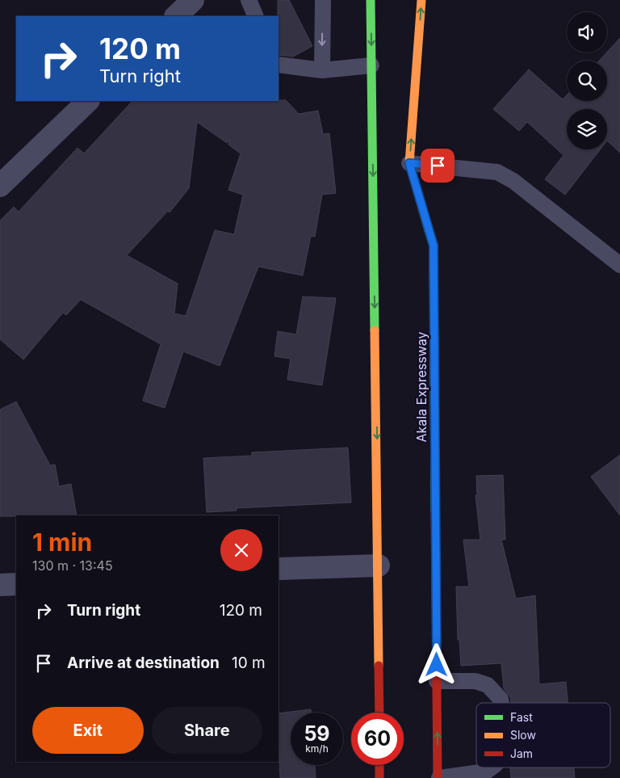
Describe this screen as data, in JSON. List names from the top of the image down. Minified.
{"streets":{"main road":["Akala Expressway"]},"legend":["Fast","Slow","Jam"],"page":{"turn":["120 m","Turn right"],"heading":["1 min","130 m · 13:45"],"list":[{"name":"Turn right","value":"120 m"},{"name":"Arrive at destination","value":"10 m"}],"buttons":["Exit","Share"],"speed":"59 km/h","limit":"60"}}
